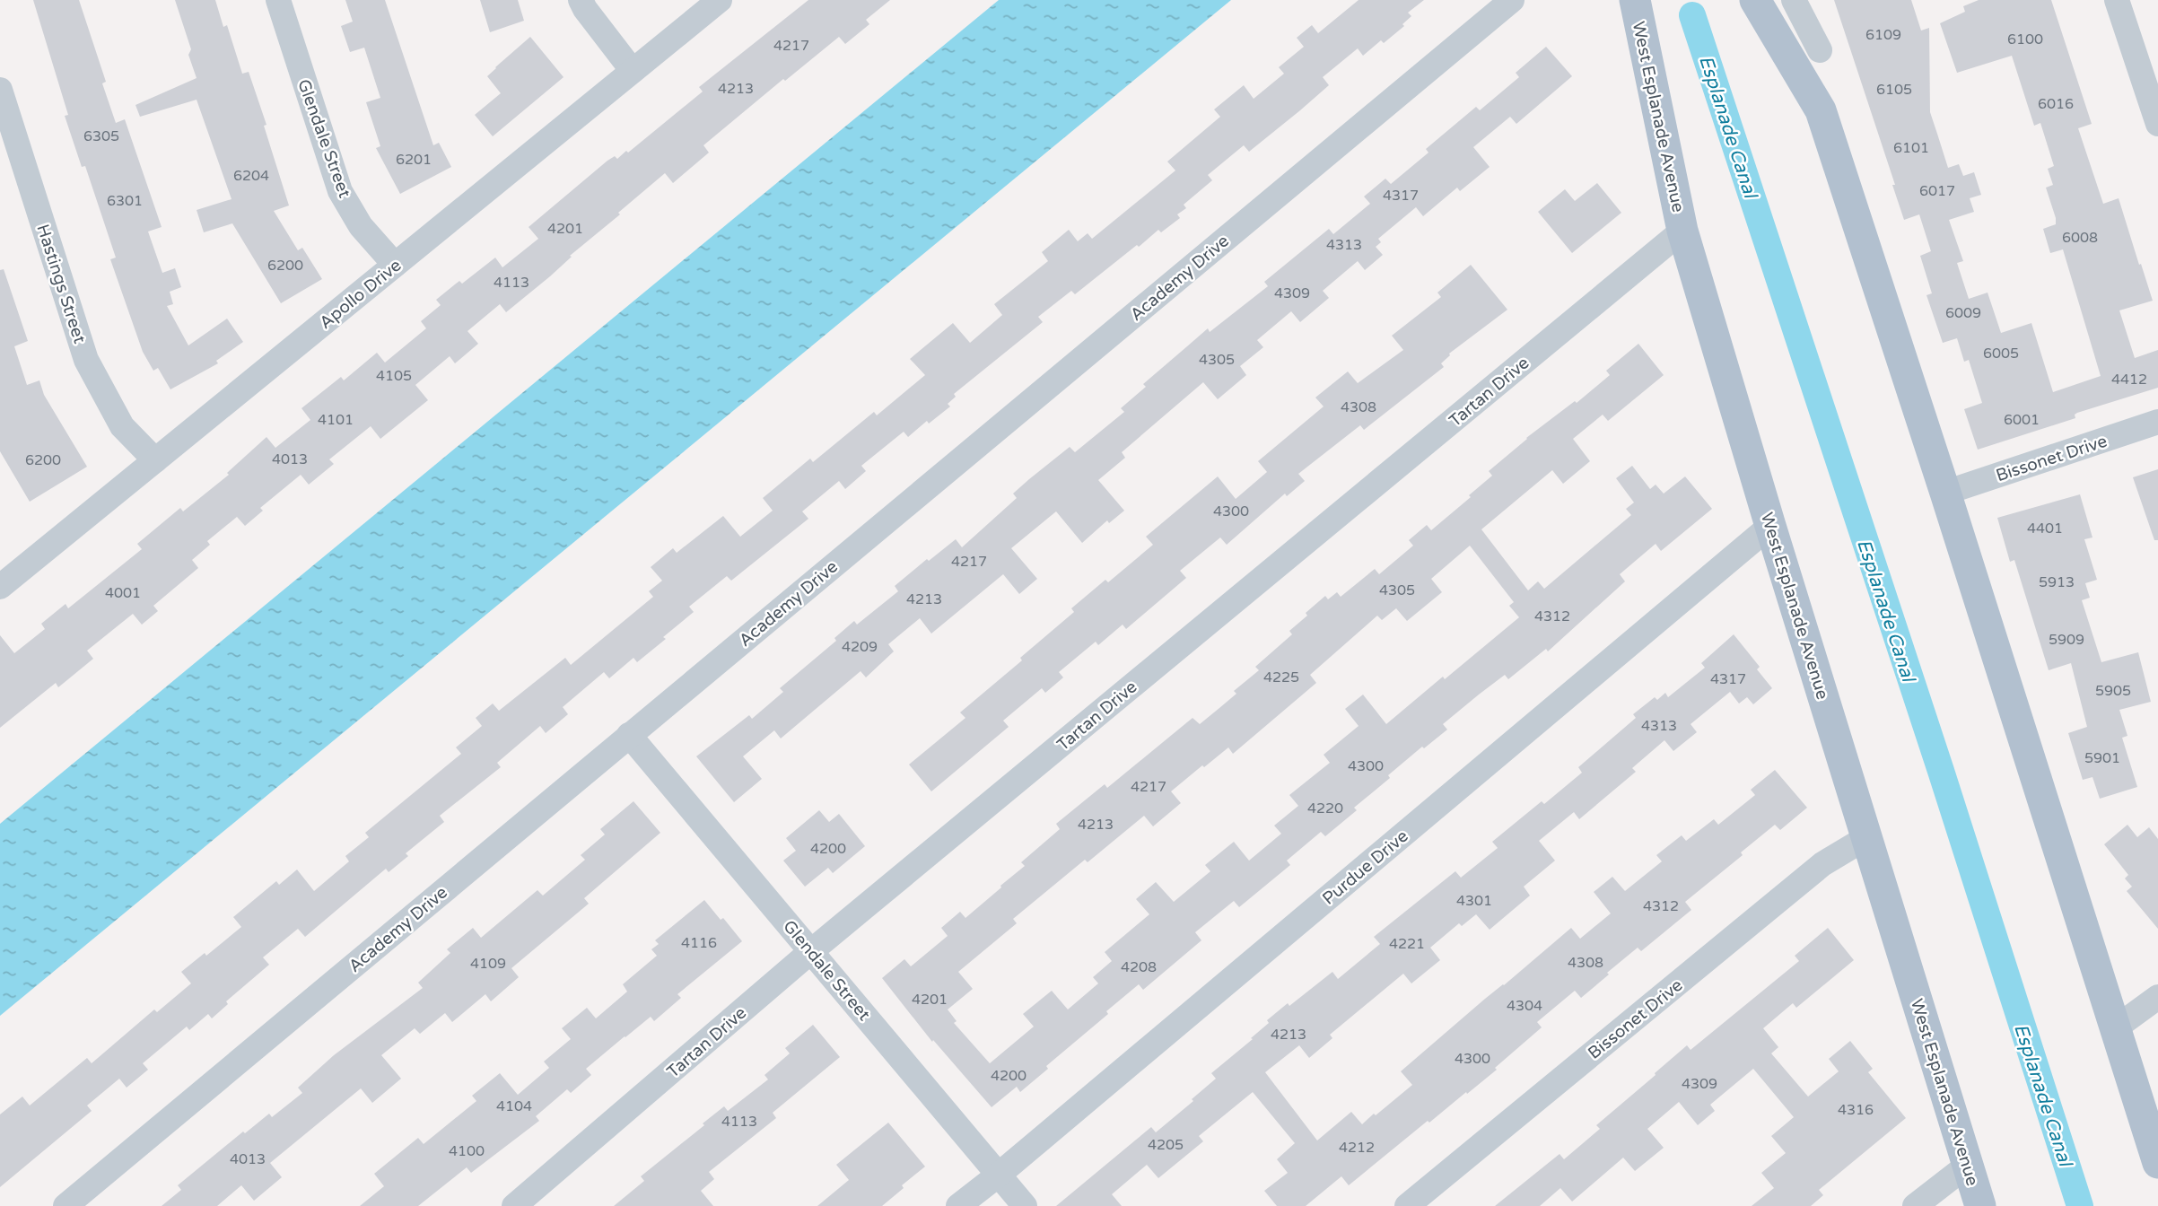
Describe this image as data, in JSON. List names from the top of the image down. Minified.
{"streets":{"main road":["West Esplanade Avenue"],"street":["Glendale Street","Academy Drive","Hastings Street","Apollo Drive","Tartan Drive","Bissonet Drive","Purdue Drive"]},"crossings":[["West Esplanade Avenue","Tartan Drive"],["West Esplanade Avenue","Bissonet Drive"],["West Esplanade Avenue","Purdue Drive"],["Glendale Street","Academy Drive"],["Glendale Street","Apollo Drive"],["Glendale Street","Tartan Drive"],["Glendale Street","Purdue Drive"],["Hastings Street","Apollo Drive"]],"water":["Esplanade Canal"],"house_numbers":["6109","6100","4217","4213","6105","6016","6305","6101","6201","6204","6017","4317","6301","4201","6008","4313","6200","4113","4309","6009","6005","4305","4105","4412","4308","4101","6001","4013","6200","4300","4401","4217","5913","4305","4001","4213","4312","5909","4209","4225","4317","5905","4313","5901","4300","4217","4220","4213","4200","4301","4312","4116","4221","4308","4109","4208","4201","4304","4213","4300","4200","4309","4104","4316","4113","4205","4212","4100","4013"]}
